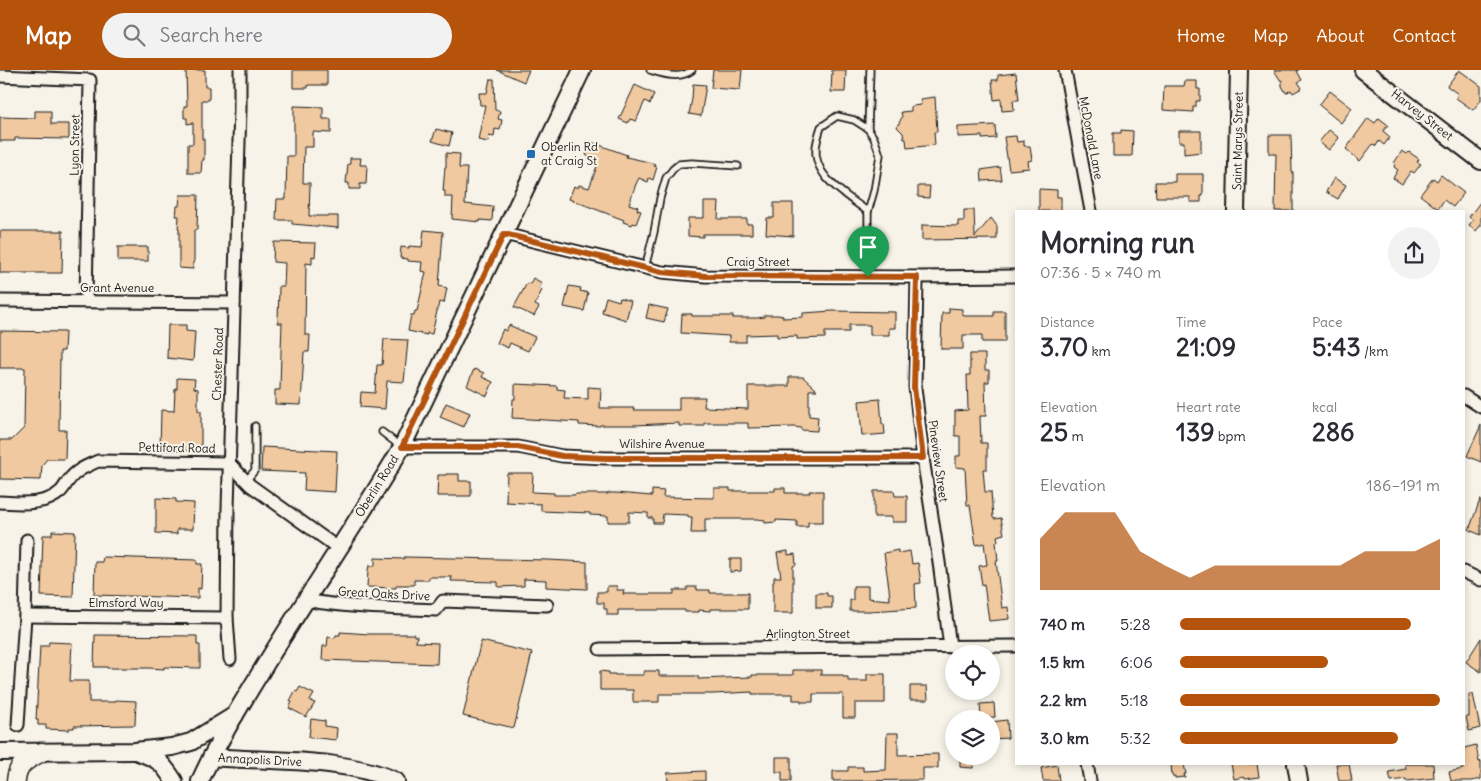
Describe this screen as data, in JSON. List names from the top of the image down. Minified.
{"streets":{"main road":["Harvey Street","Saint Marys Street","Oberlin Road","Annapolis Drive"],"street":["McDonald Lane","Lyon Street","Craig Street","Grant Avenue","Chester Road","Wilshire Avenue","Pettiford Road","Pineview Street","Great Oaks Drive","Elmsford Way","Arlington Street"]},"crossings":[["Lyon Street","Grant Avenue"],["Craig Street","Pineview Street"],["Craig Street","Oberlin Road"],["Grant Avenue","Chester Road"],["Chester Road","Pettiford Road"],["Chester Road","Elmsford Way"],["Wilshire Avenue","Pineview Street"],["Wilshire Avenue","Oberlin Road"],["Pettiford Road","Oberlin Road"],["Oberlin Road","Great Oaks Drive"],["Oberlin Road","Annapolis Drive"]],"places":{"transit":["Oberlin Rd at Craig St"]},"page":{"header":"Map","search":"Search here","nav":["Home","Map","About","Contact"],"heading":["Morning run","07:36 · 5 × 740 m"],"stats":[["Distance","3.70 km"],["Time","21:09"],["Pace","5:43 /km"],["Elevation","25 m"],["Heart rate","139 bpm"],["kcal","286"]],"chart":["Elevation","186–191 m"],"list":[{"name":"740 m","note":"5:28"},{"name":"1.5 km","note":"6:06"},{"name":"2.2 km","note":"5:18"},{"name":"3.0 km","note":"5:32"}]}}
